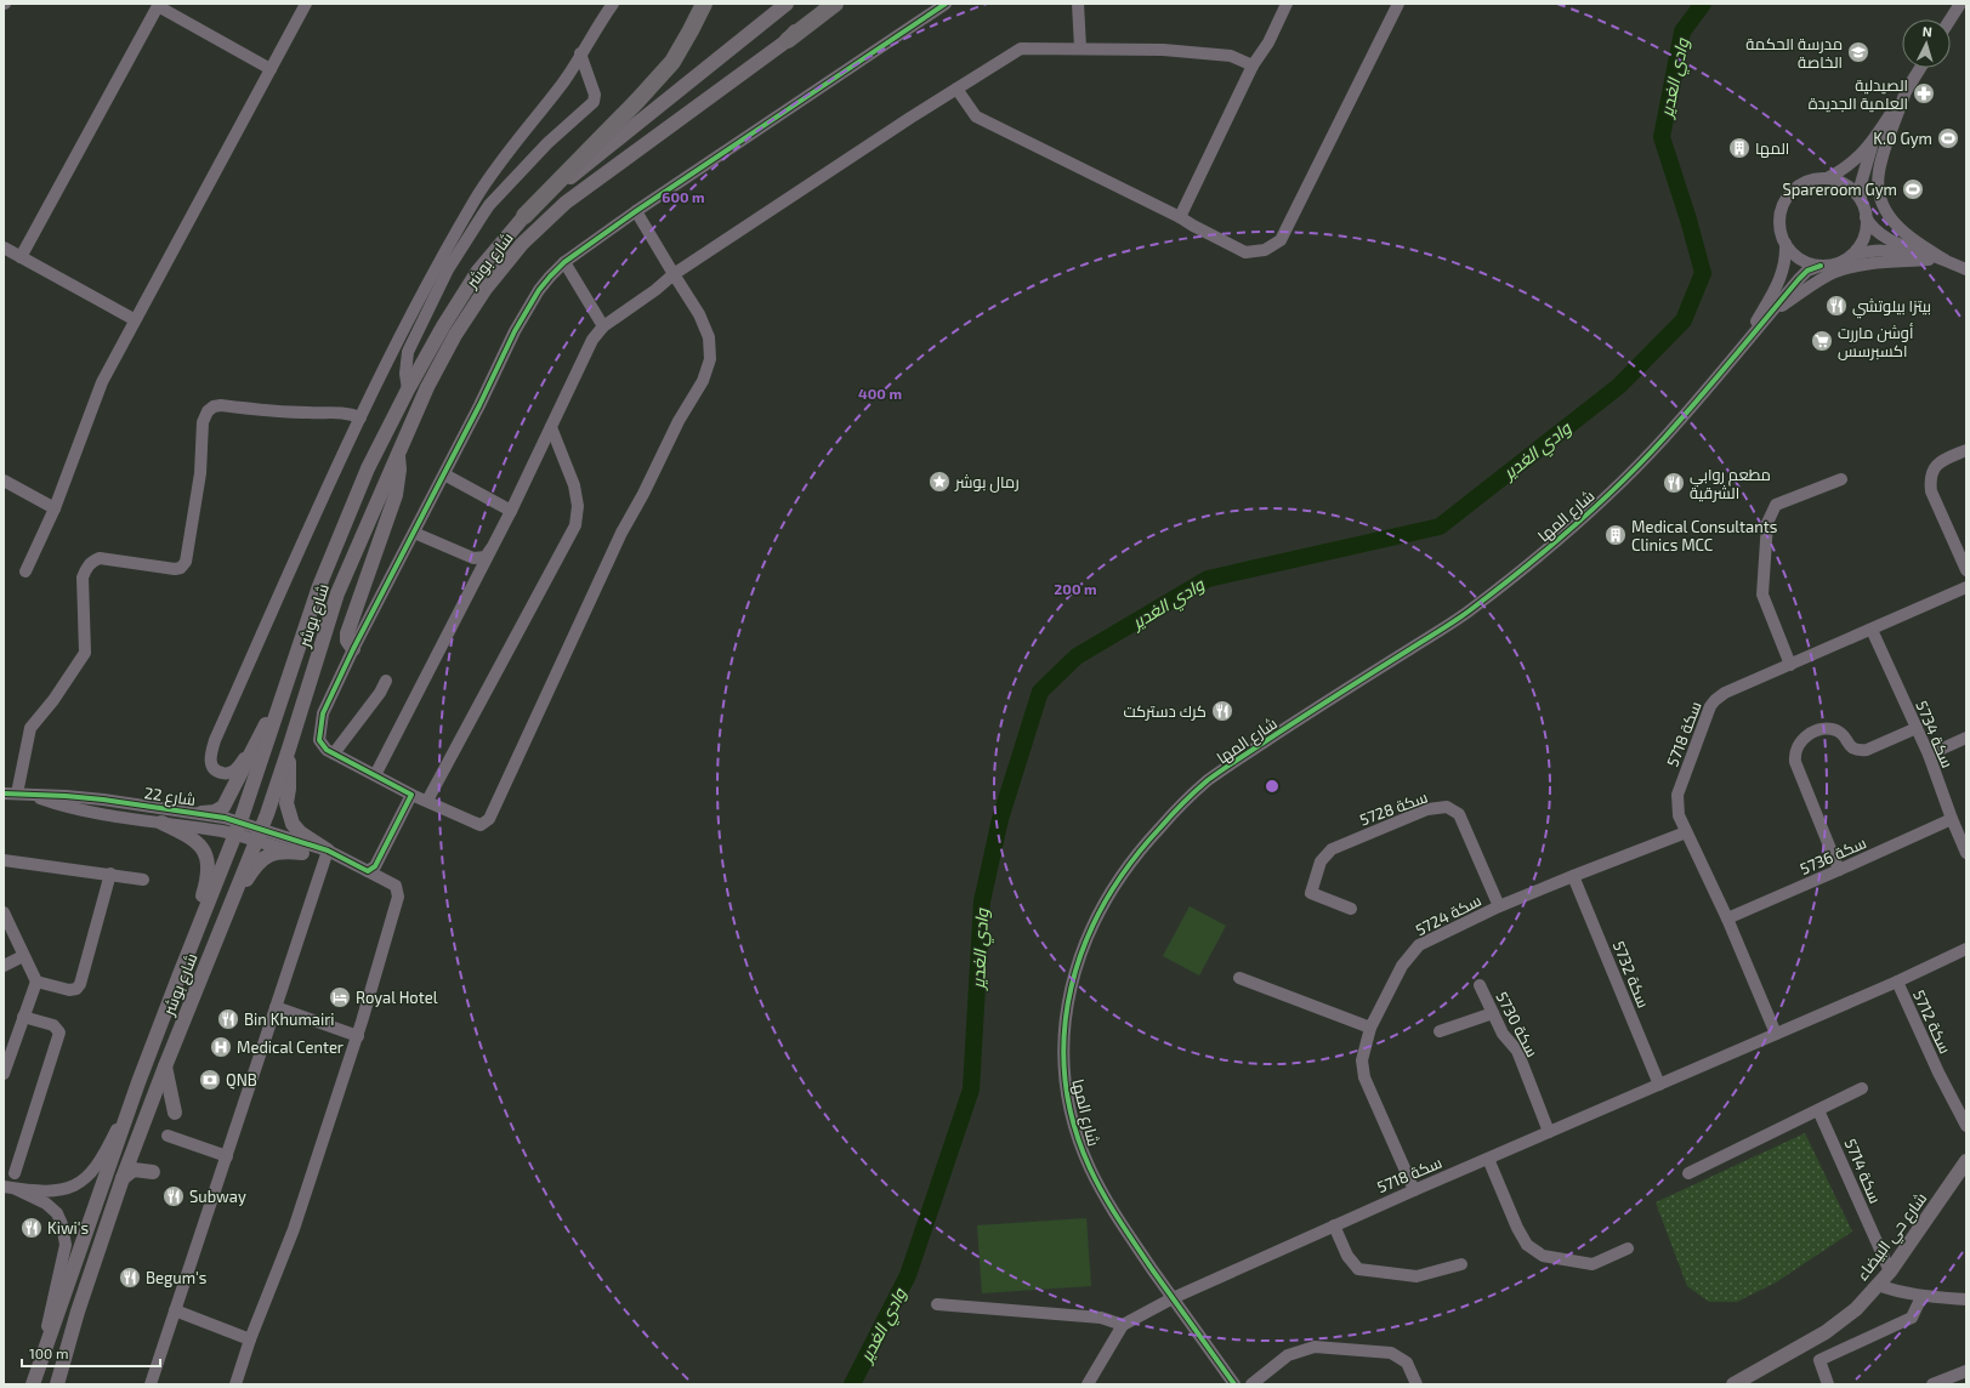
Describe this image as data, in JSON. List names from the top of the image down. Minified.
{"streets":{"main road":["شارع بوشر","شارع حي البيضاء"],"street":["شارع المها","سكة 5718","سكة 5734","شارع 22","سكة 5728","سكة 5736","سكة 5724","سكة 5732","سكة 5712","سكة 5730","سكة 5714"]},"crossings":[["شارع بوشر","شارع 22"],["شارع المها","سكة 5718"],["سكة 5718","سكة 5734"],["سكة 5718","سكة 5736"],["سكة 5718","سكة 5724"],["سكة 5718","سكة 5732"],["سكة 5718","سكة 5712"],["سكة 5718","سكة 5730"],["سكة 5734","سكة 5736"],["سكة 5728","سكة 5724"],["سكة 5724","سكة 5732"],["سكة 5714","شارع حي البيضاء"]],"water":["وادي الغدير"],"places":{"school or university":["مدرسة الحكمة الخاصة"],"pharmacy":["الصيدلية العلمية الجديدة"],"sports":["K.O Gym","Spareroom Gym"],"building":["المها","Medical Consultants Clinics MCC"],"restaurant":["بيتزا بيلوتشي","مطعم روابي الشرقية","كرك دستركت","Bin Khumairi","Subway","Kiwi's","Begum's"],"supermarket":["أوشن ماررت اكسبرسس"],"place":["رمال بوشر"],"hotel":["Royal Hotel"],"hospital":["Medical Center"],"bank":["QNB"]},"scale_bar":"100 m","north":"top","rings":["600 m","400 m","200 m"]}
